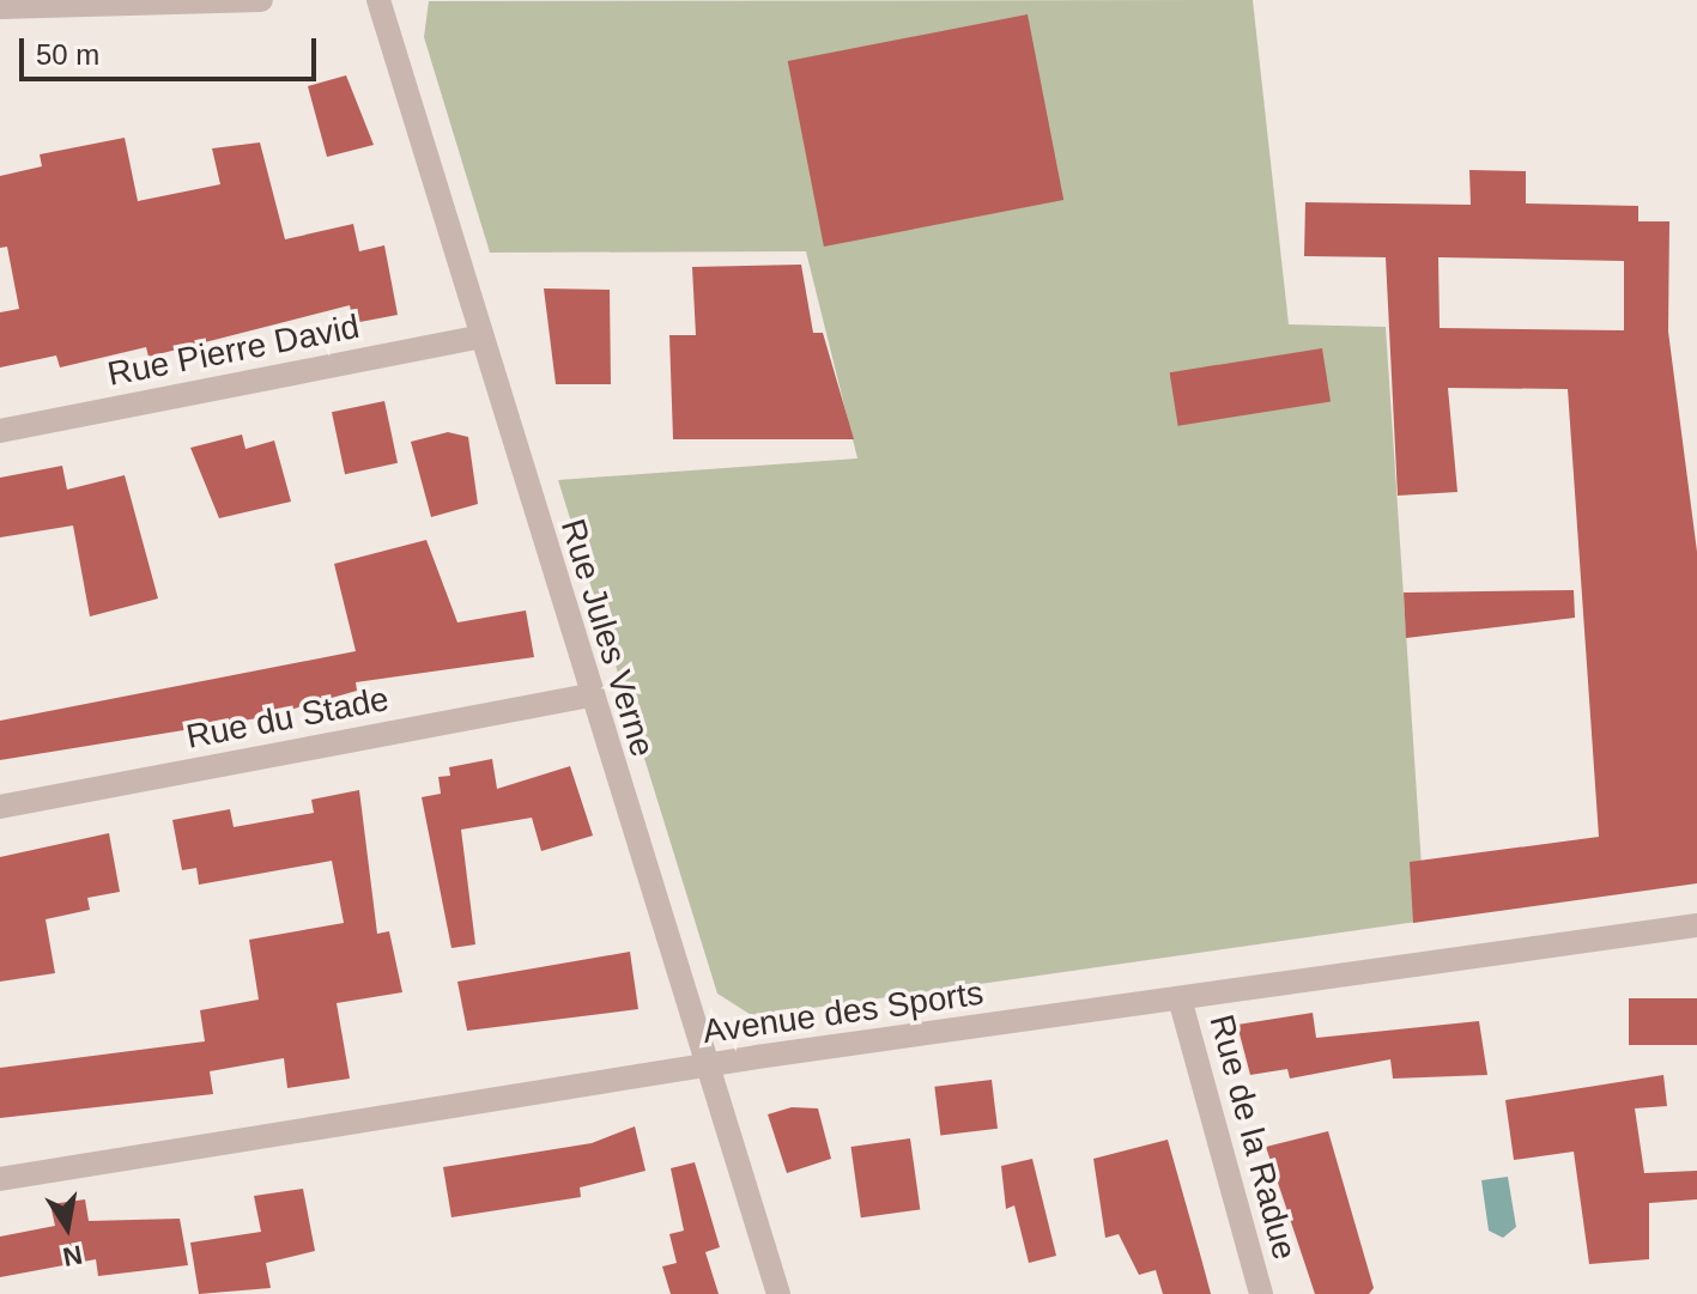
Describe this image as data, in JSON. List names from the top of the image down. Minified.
{"streets":{"street":["Rue Pierre David","Rue Jules Verne","Rue du Stade","Avenue des Sports","Rue de la Radue"]},"crossings":[["Rue Pierre David","Rue Jules Verne"],["Rue Jules Verne","Rue du Stade"],["Rue Jules Verne","Avenue des Sports"],["Avenue des Sports","Rue de la Radue"]],"scale_bar":"50 m","north":"bottom"}
